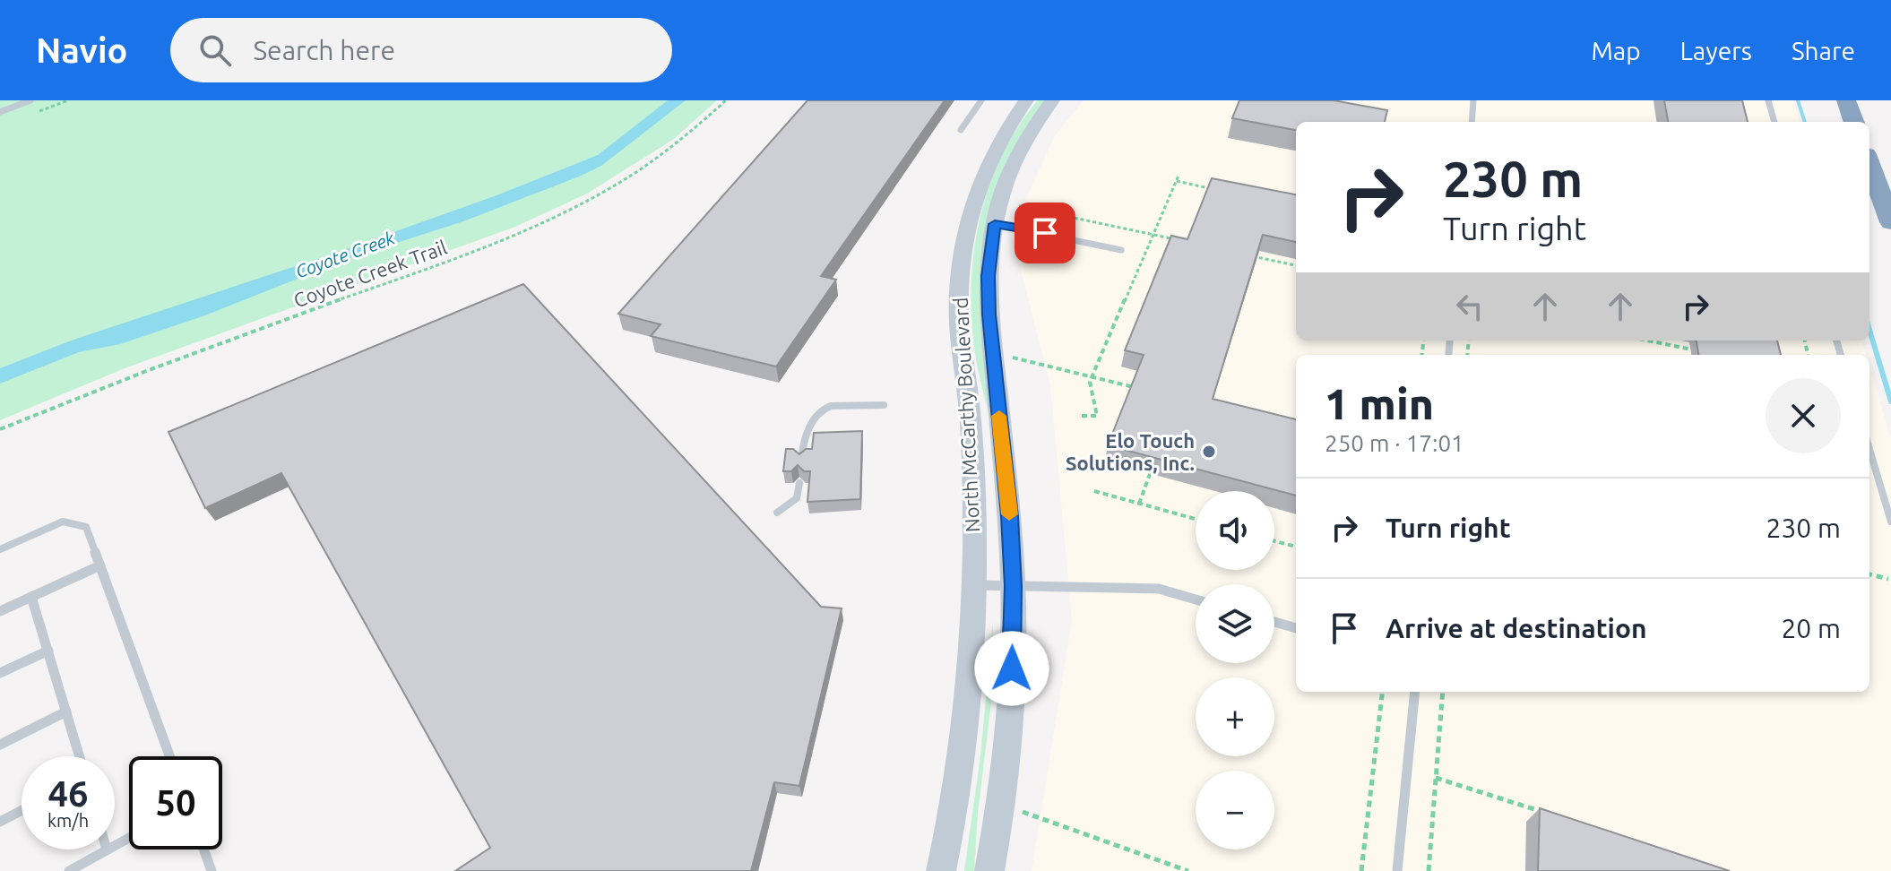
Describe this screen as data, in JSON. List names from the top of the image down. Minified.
{"streets":{"main road":["North McCarthy Boulevard"],"path":["Coyote Creek Trail"]},"water":["Coyote Creek"],"places":["Elo Touch Solutions, Inc."],"page":{"header":"Navio","search":"Search here","nav":["Map","Layers","Share"],"turn":["230 m","Turn right"],"heading":["1 min","250 m · 17:01"],"list":[{"name":"Turn right","value":"230 m"},{"name":"Arrive at destination","value":"20 m"}],"map_buttons":["+","−"],"speed":"46 km/h","limit":"50"}}
